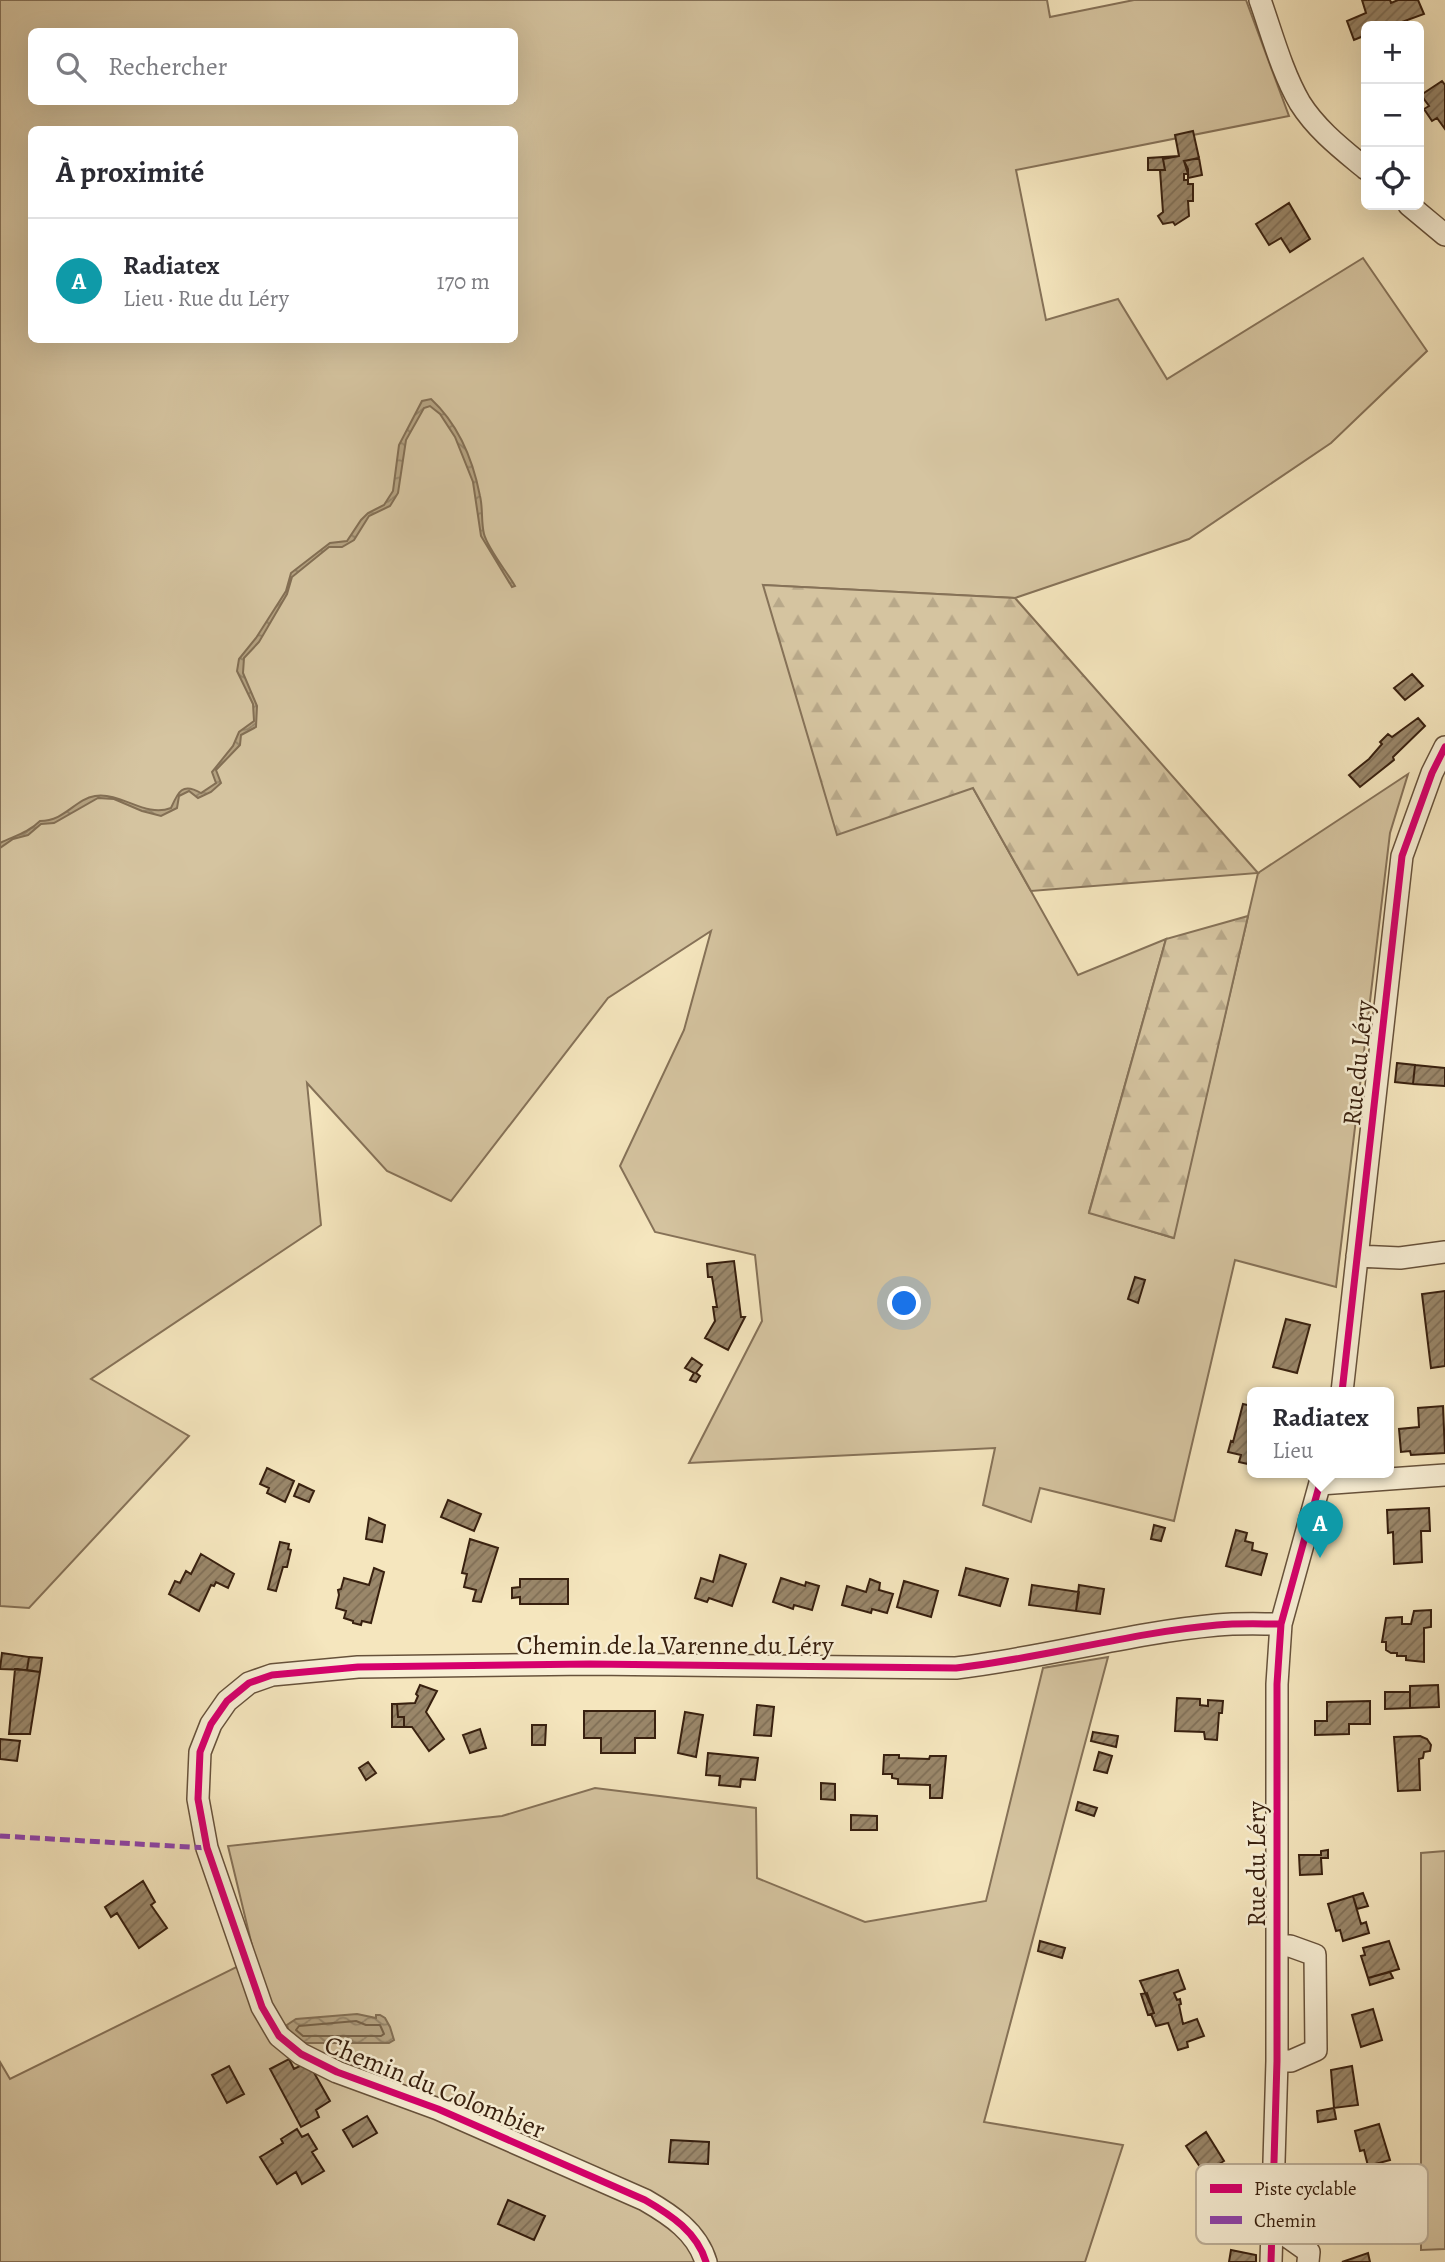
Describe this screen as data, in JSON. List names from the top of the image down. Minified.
{"streets":{"street":["Rue du Léry","Chemin de la Varenne du Léry","Chemin du Colombier"]},"crossings":[["Rue du Léry","Chemin de la Varenne du Léry"],["Chemin de la Varenne du Léry","Chemin du Colombier"]],"legend":["Piste cyclable","Chemin"],"page":{"map_buttons":["+","−"],"search":"Rechercher","heading":"À proximité","list":[{"mark":"A","name":"Radiatex","note":"Lieu · Rue du Léry","value":"170 m"}],"popup":["Radiatex","Lieu"],"pins":"A"}}
